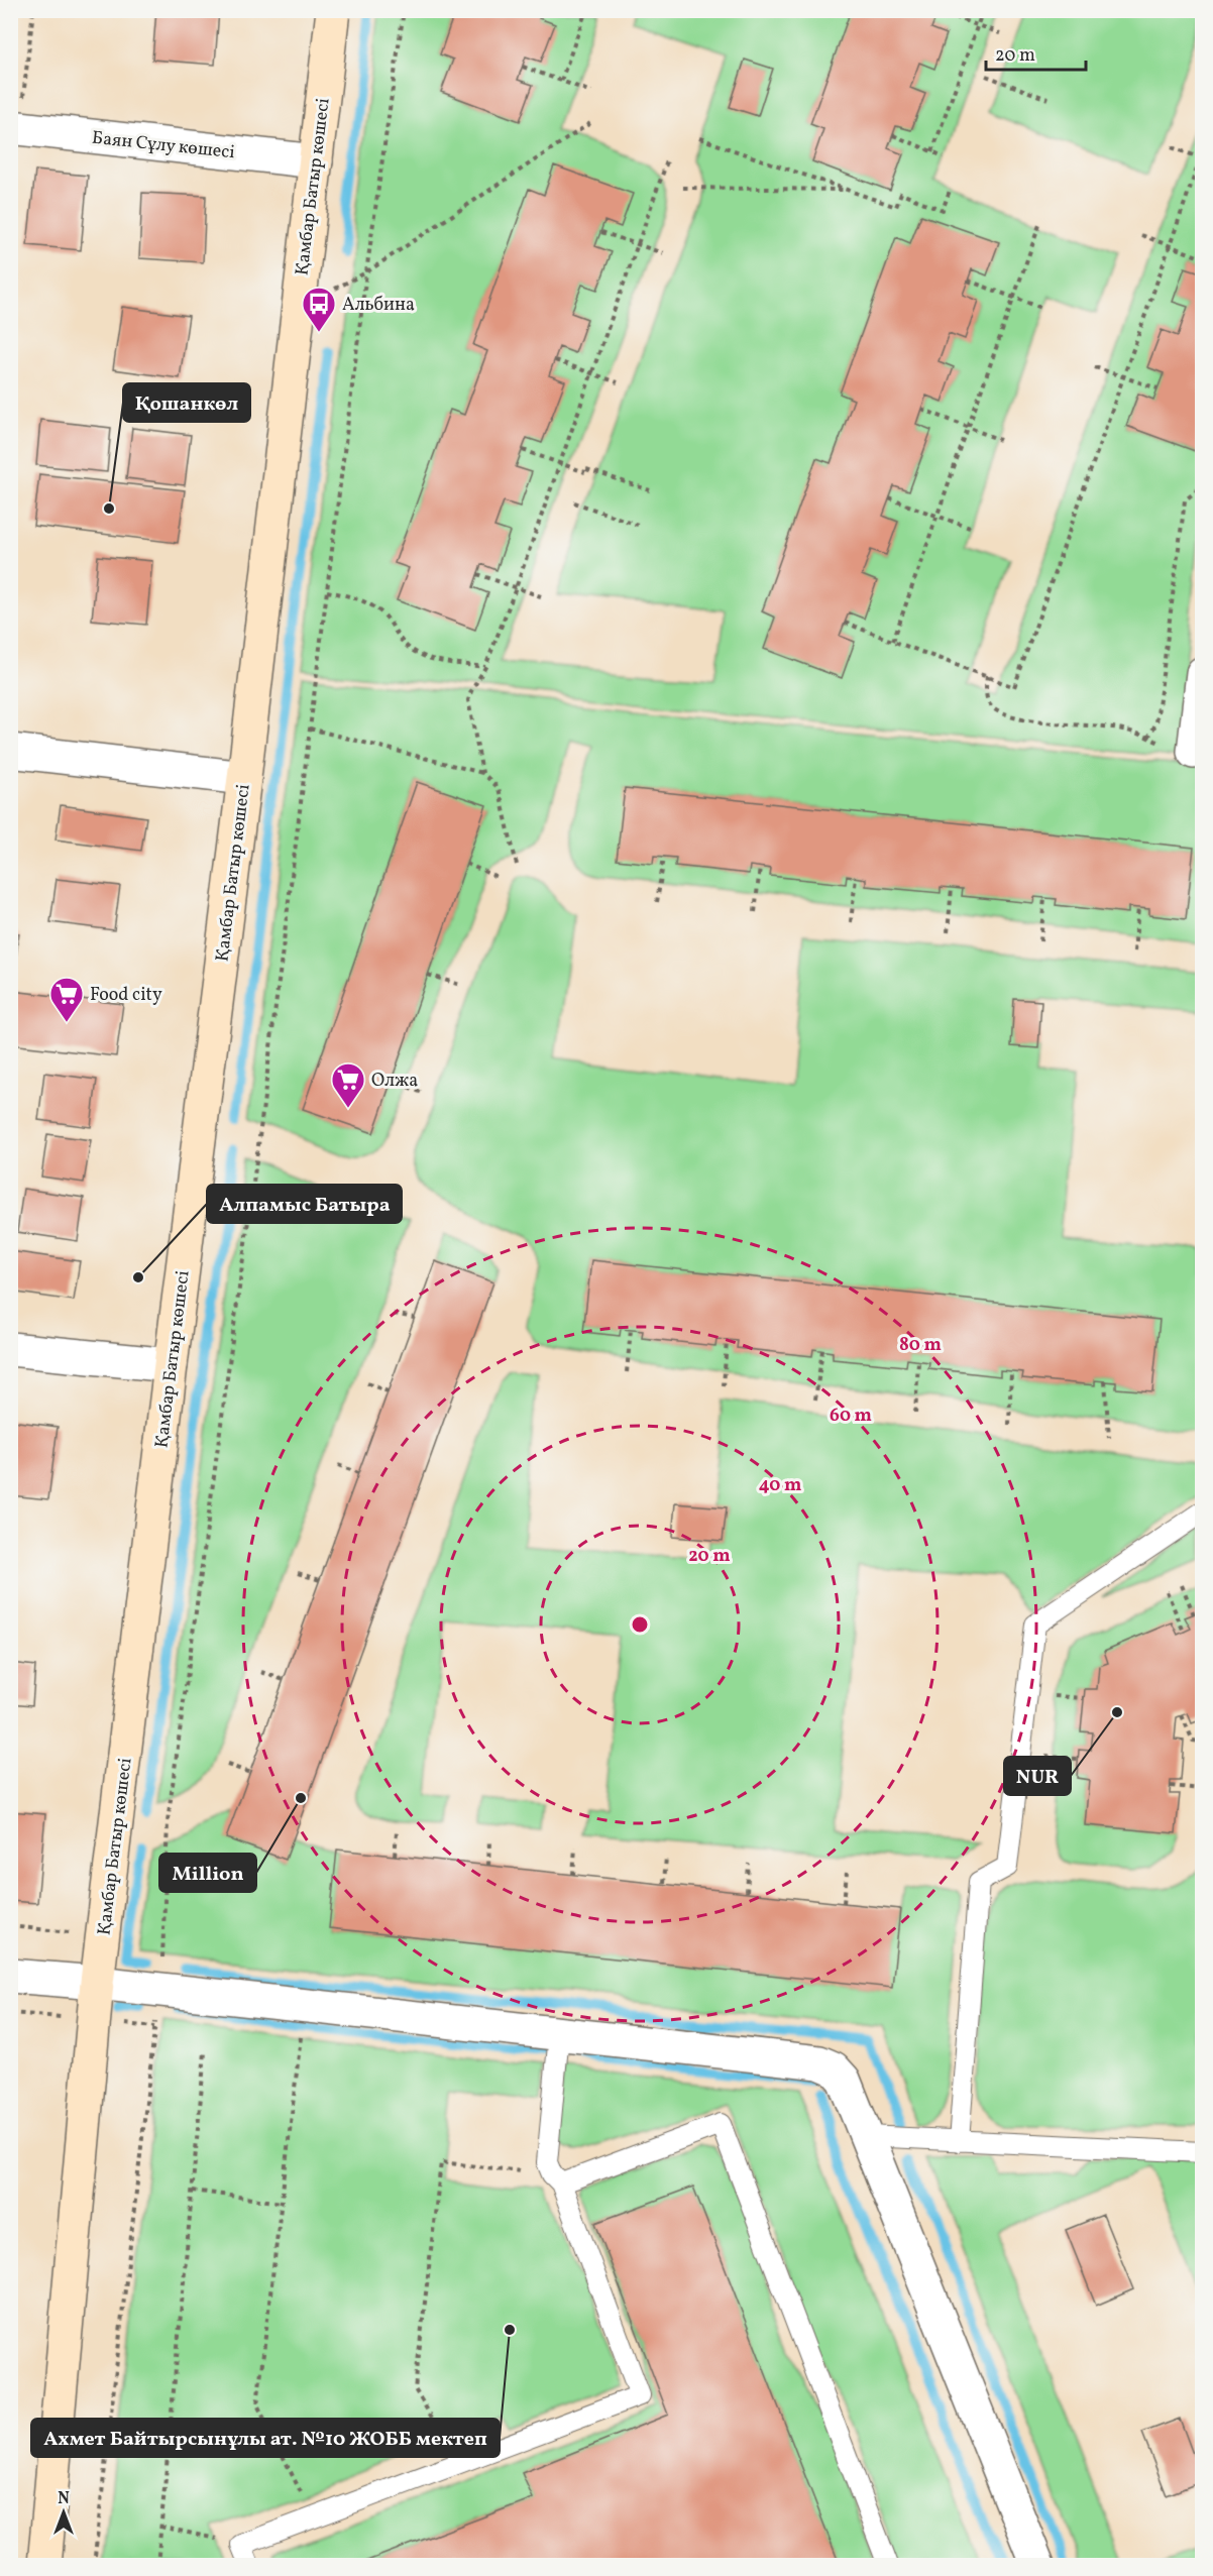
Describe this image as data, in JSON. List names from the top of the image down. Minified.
{"streets":{"main road":["Қамбар Батыр көшесі"],"street":["Баян Сұлу көшесі"]},"crossings":[["Баян Сұлу көшесі","Қамбар Батыр көшесі"]],"places":{"bus stop":["Альбина"],"other":["Қошанкөл","Алпамыс Батыра","NUR","Million","Ахмет Байтырсынұлы ат. №10 ЖОББ мектеп"],"supermarket":["Food city","Олжа"]},"scale_bar":"20 m","north":"top","rings":["80 m","60 m","40 m","20 m"]}
